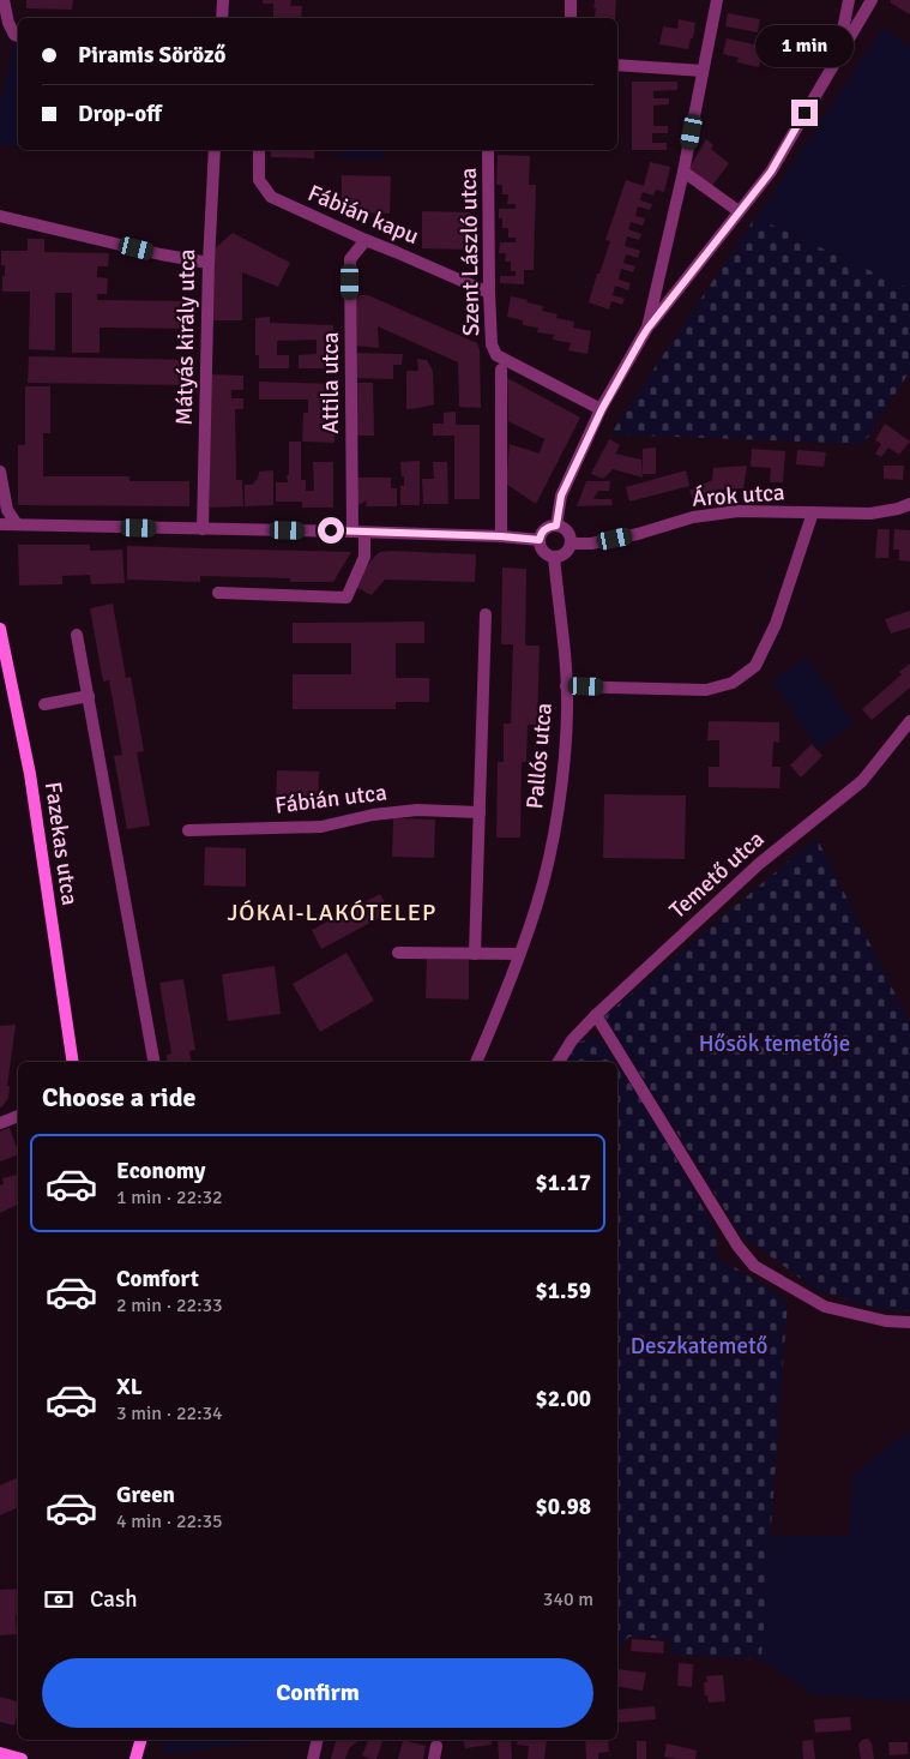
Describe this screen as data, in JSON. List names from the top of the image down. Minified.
{"streets":{"street":["Fábián kapu","Szent László utca","Mátyás király utca","Attila utca","Árok utca","Pallós utca","Fábián utca","Fazekas utca","Temető utca"]},"crossings":[["Fábián kapu","Szent László utca"],["Fábián kapu","Attila utca"],["Árok utca","Pallós utca"]],"districts":["JÓKAI-LAKÓTELEP"],"parks":["Hősök temetője","Deszkatemető"],"page":{"banner":["Piramis Söröző","Drop-off"],"bubble":"1 min","heading":"Choose a ride","list":[{"name":"Economy","note":"1 min · 22:32","value":"$1.17"},{"name":"Comfort","note":"2 min · 22:33","value":"$1.59"},{"name":"XL","note":"3 min · 22:34","value":"$2.00"},{"name":"Green","note":"4 min · 22:35","value":"$0.98"}],"pay":["Cash","340 m"],"buttons":"Confirm"}}
